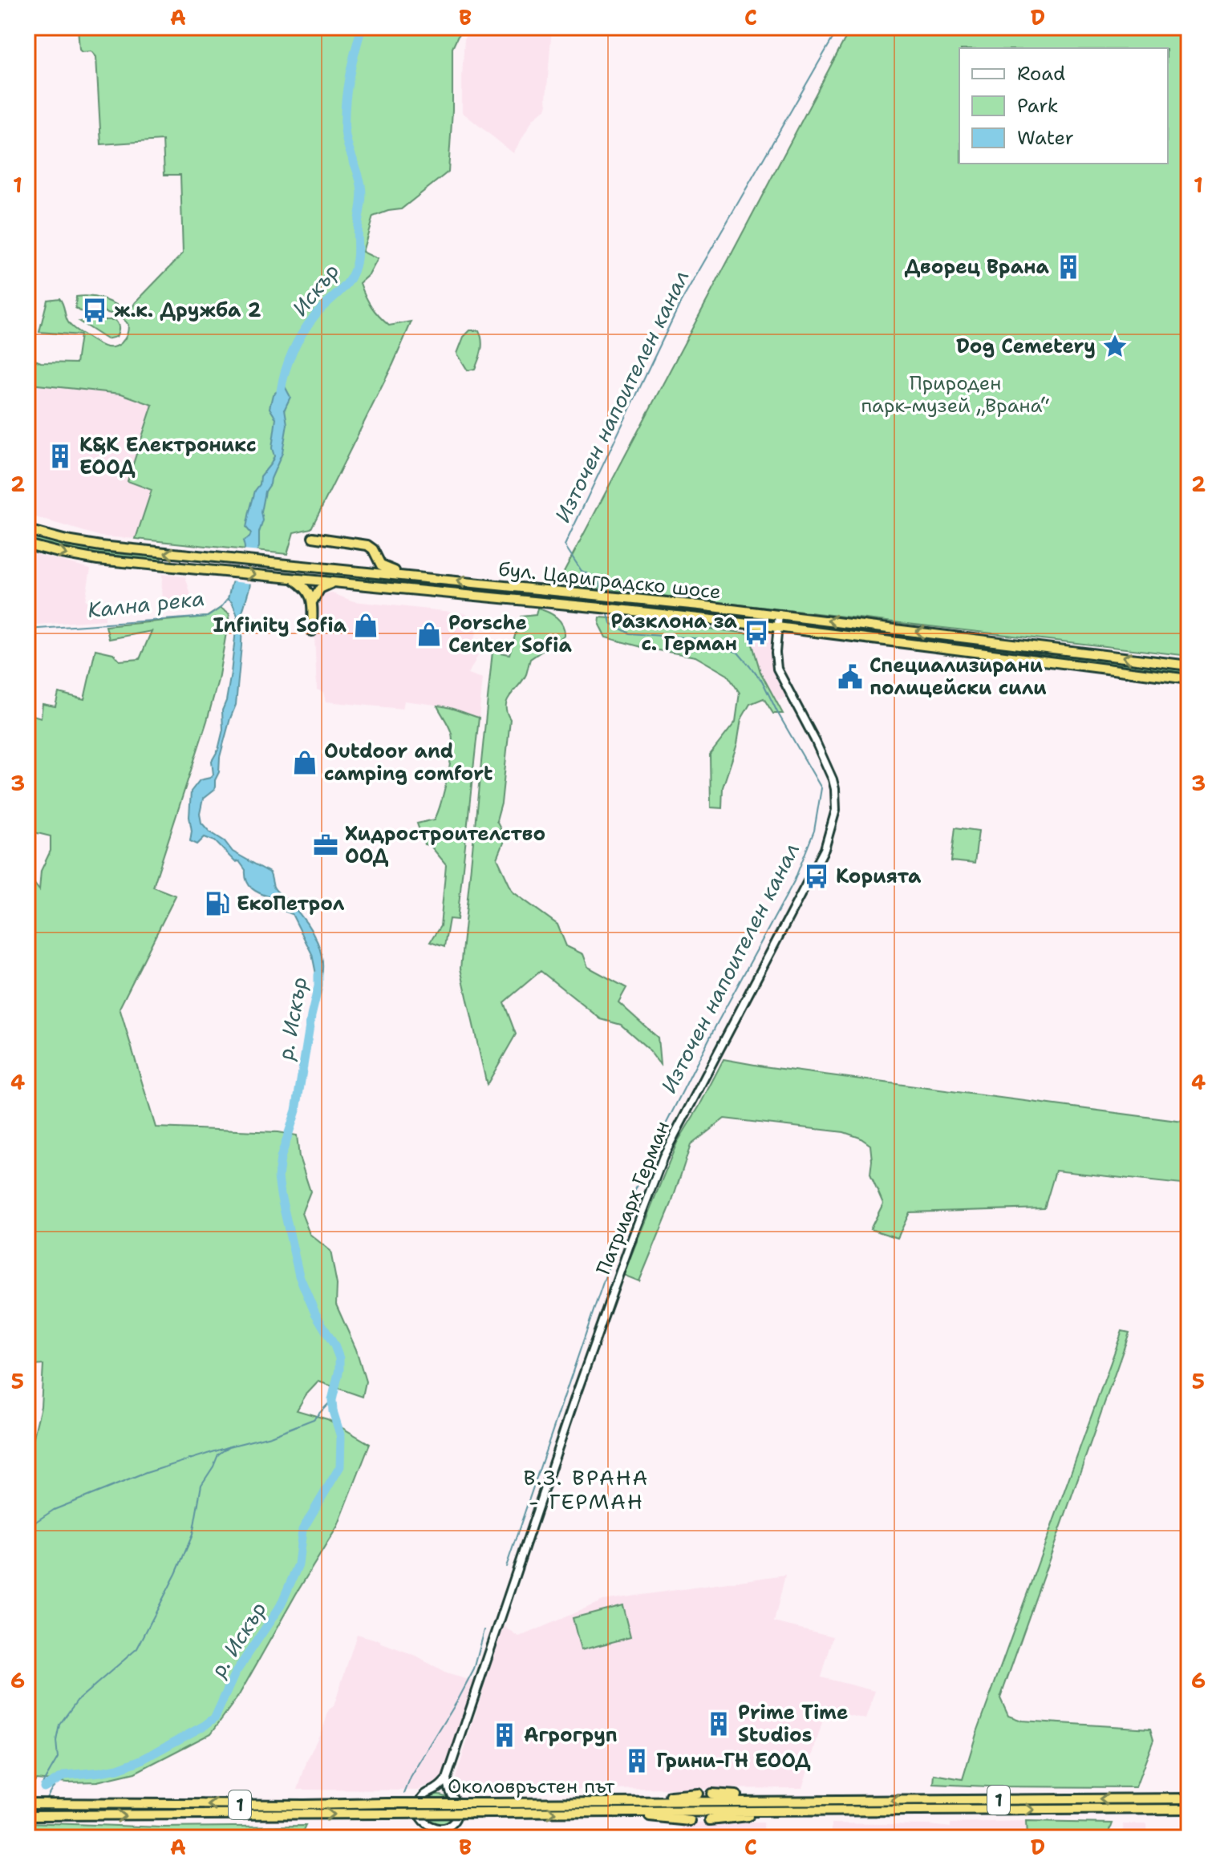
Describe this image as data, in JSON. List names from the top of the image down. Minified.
{"streets":{"highway":["бул. Цариградско шосе","Околовръстен път","1"],"street":["Патриарх Герман"]},"crossings":[["бул. Цариградско шосе","Патриарх Герман"]],"districts":["В.З. ВРАНА - ГЕРМАН"],"water":["Искър","Източен напоителен канал","Кална река","р. Искър"],"parks":["Природен парк-музей „Врана“"],"places":{"building":["Дворец Врана","K&K Електроникс ЕООД","Prime Time Studios","Агрогруп","Грини-ГН ЕООД"],"bus stop":["ж.к. Дружба 2","Разклона за с. Герман","Корията"],"place":["Dog Cemetery"],"shop":["Infinity Sofia","Porsche Center Sofia","Outdoor and camping comfort"],"public building":["Специализирани полицейски сили"],"office":["Хидростроителство ООД"],"fuel station":["ЕкоПетрол"]},"legend":["Road","Park","Water"],"grid":{"columns":["A","B","C","D"],"rows":["1","2","3","4","5","6"]}}
